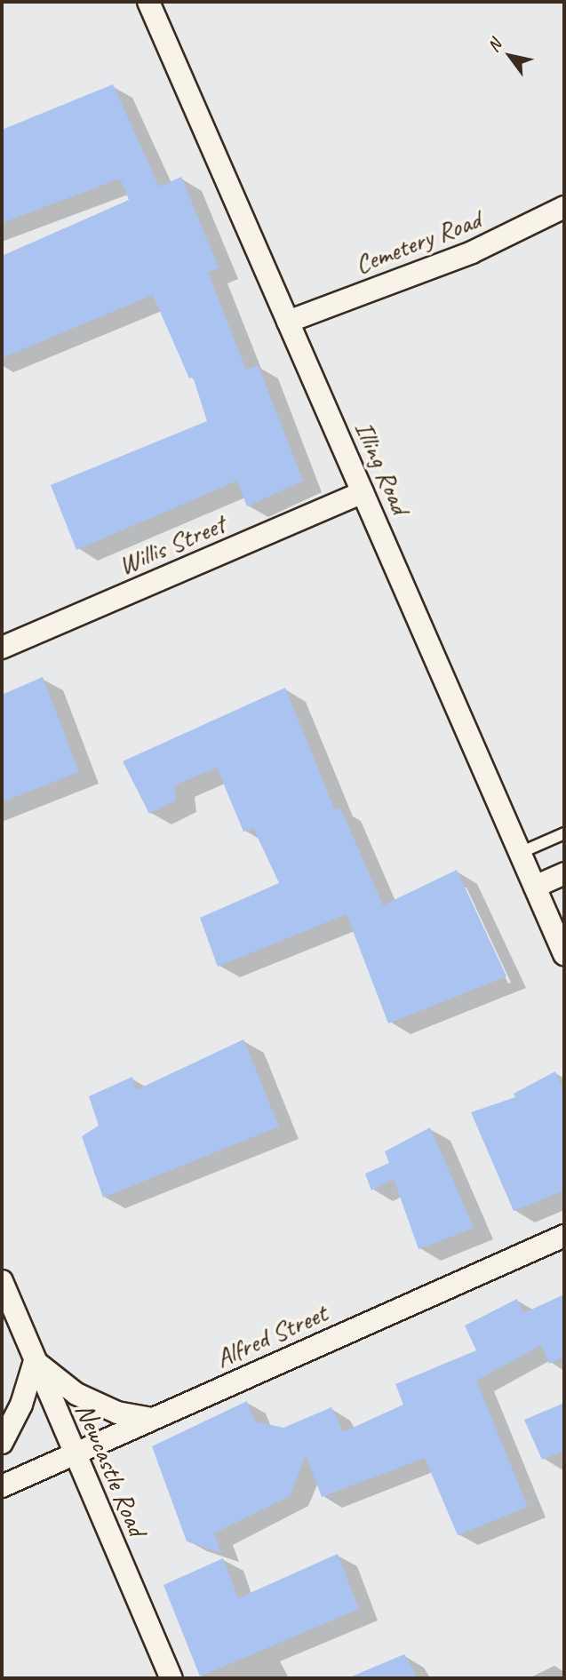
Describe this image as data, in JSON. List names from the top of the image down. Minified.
{"streets":{"street":["Cemetery Road","Illing Road","Willis Street","Alfred Street","Newcastle Road"]},"crossings":[["Cemetery Road","Illing Road"],["Illing Road","Willis Street"],["Alfred Street","Newcastle Road"]],"north":"top left"}
